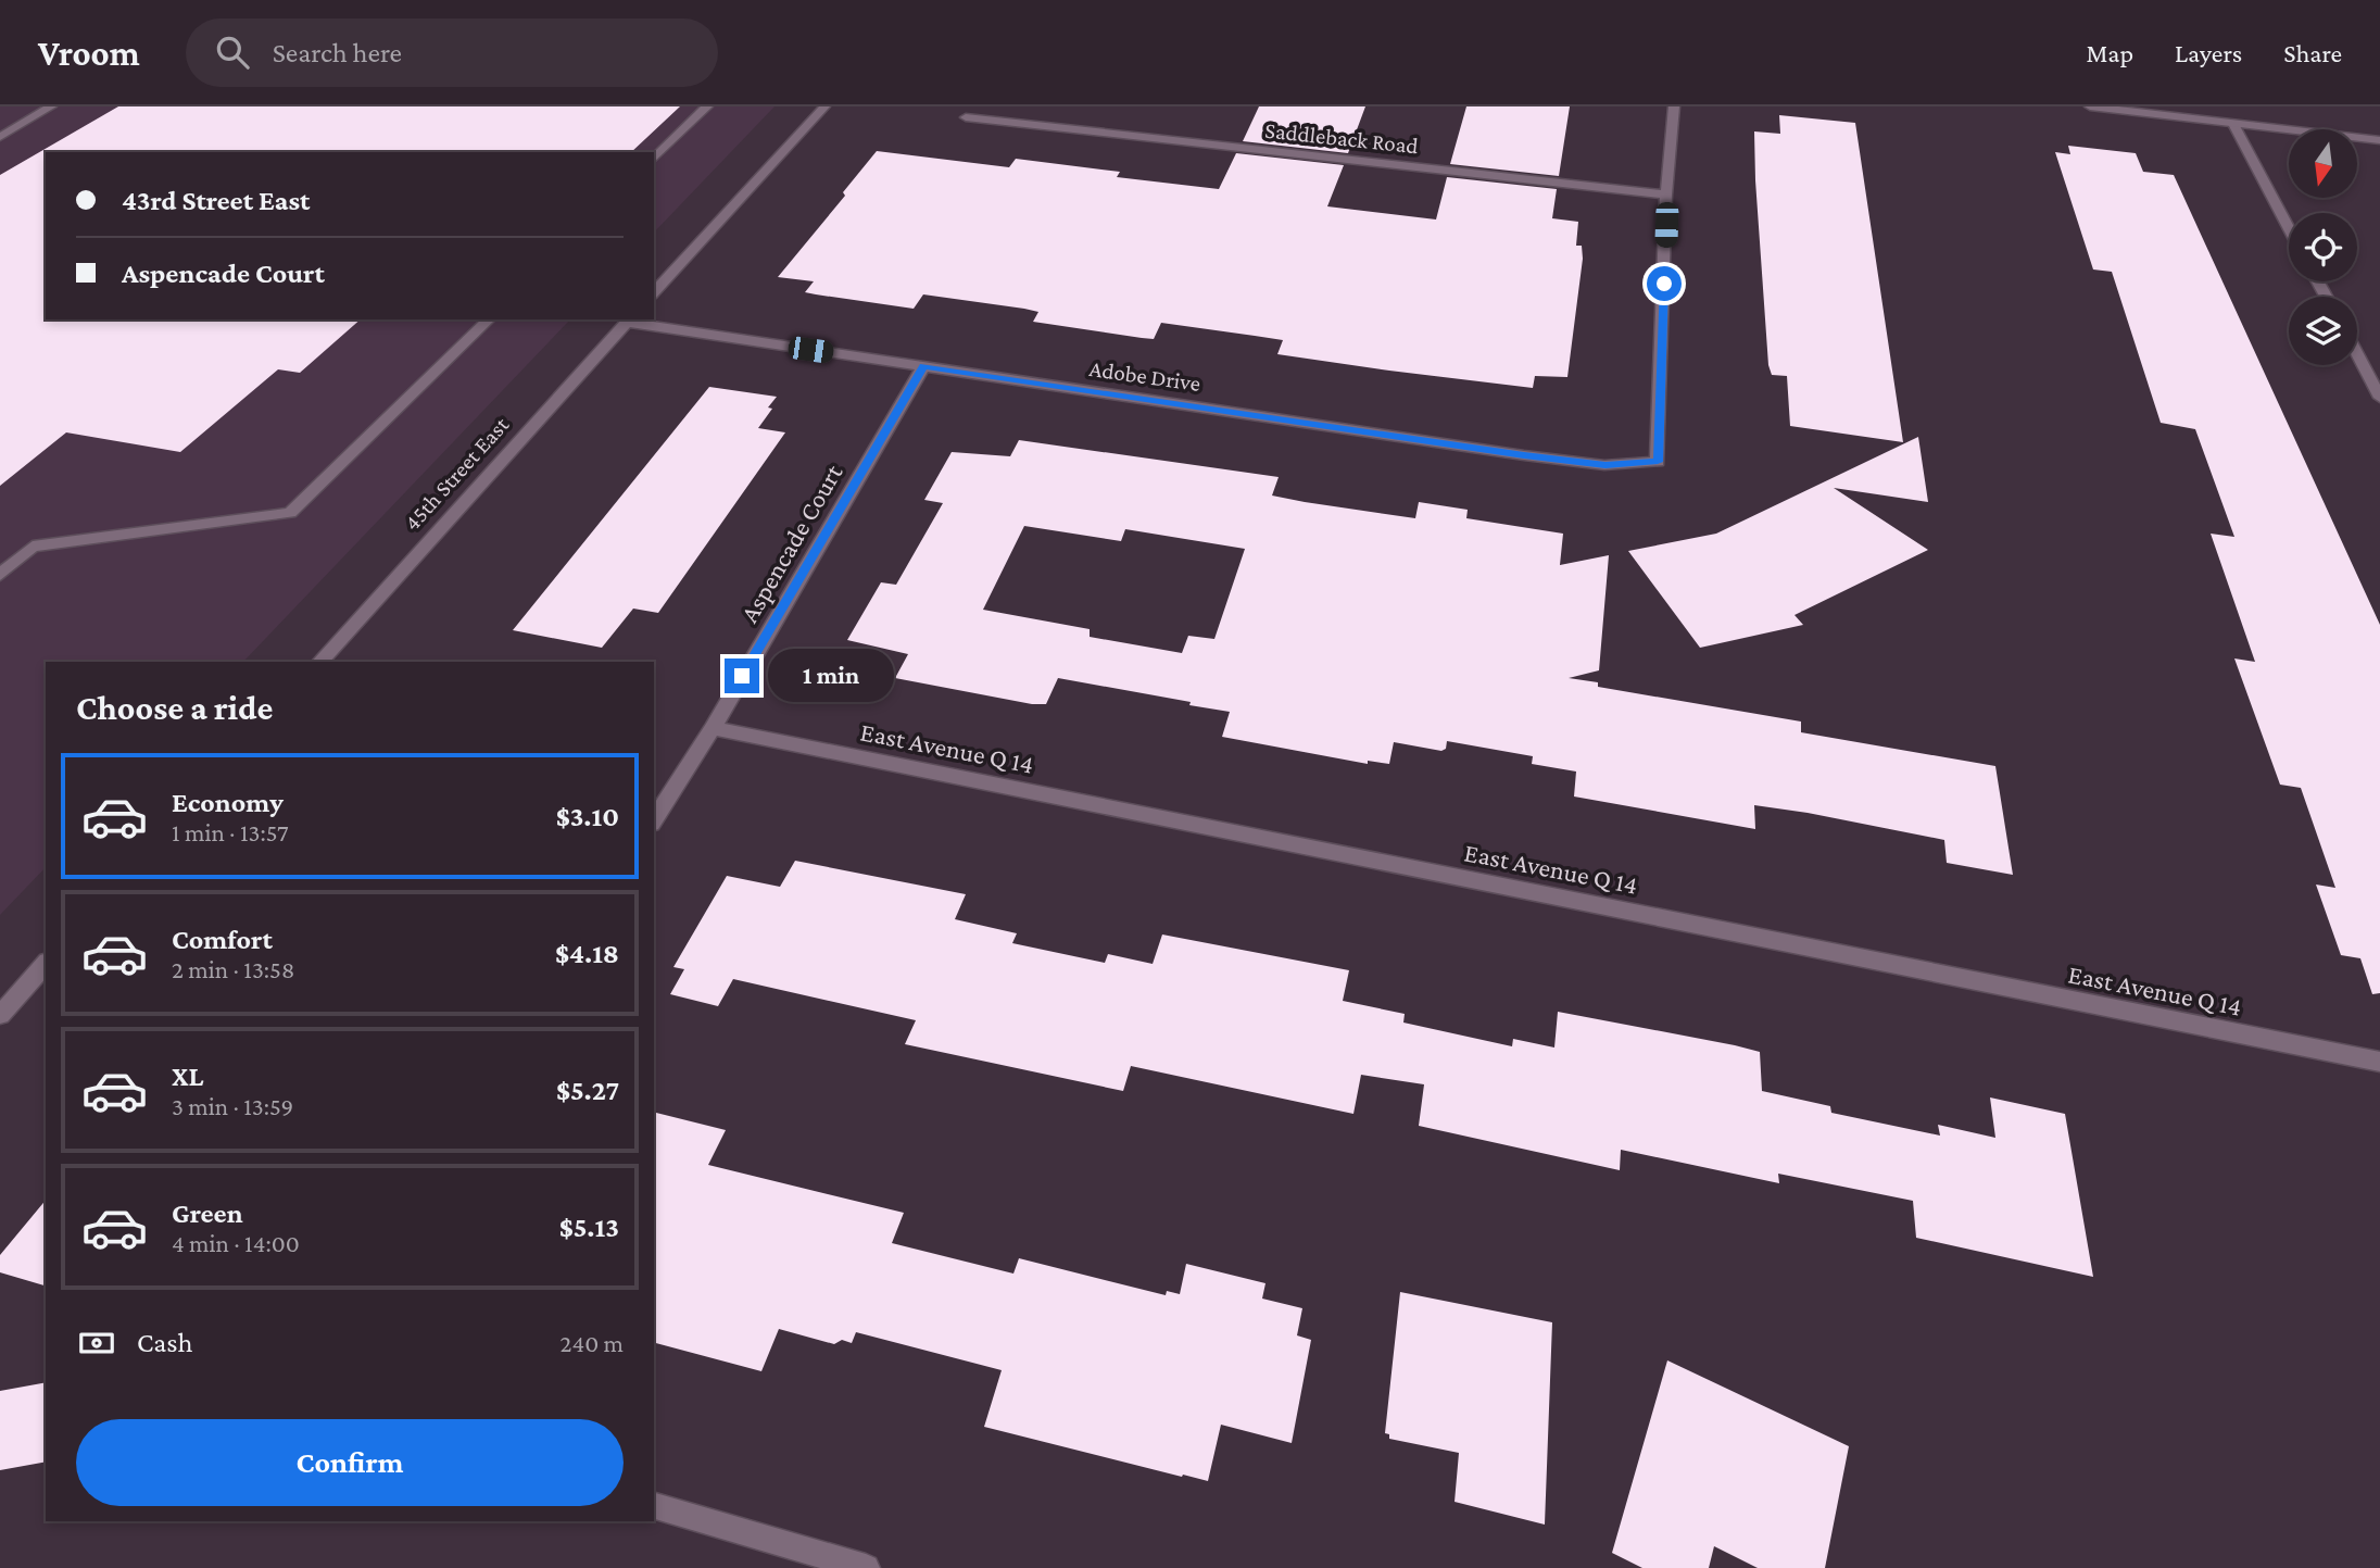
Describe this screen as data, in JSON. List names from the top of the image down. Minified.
{"streets":{"street":["Saddleback Road","Adobe Drive","45th Street East","Aspencade Court","East Avenue Q 14"]},"crossings":[["Saddleback Road","Adobe Drive"],["Adobe Drive","45th Street East"],["Adobe Drive","Aspencade Court"],["Aspencade Court","East Avenue Q 14"]],"north":"bottom","page":{"header":"Vroom","search":"Search here","nav":["Map","Layers","Share"],"banner":["43rd Street East","Aspencade Court"],"bubble":"1 min","heading":"Choose a ride","list":[{"name":"Economy","note":"1 min · 13:57","value":"$3.10"},{"name":"Comfort","note":"2 min · 13:58","value":"$4.18"},{"name":"XL","note":"3 min · 13:59","value":"$5.27"},{"name":"Green","note":"4 min · 14:00","value":"$5.13"}],"pay":["Cash","240 m"],"buttons":"Confirm"}}
